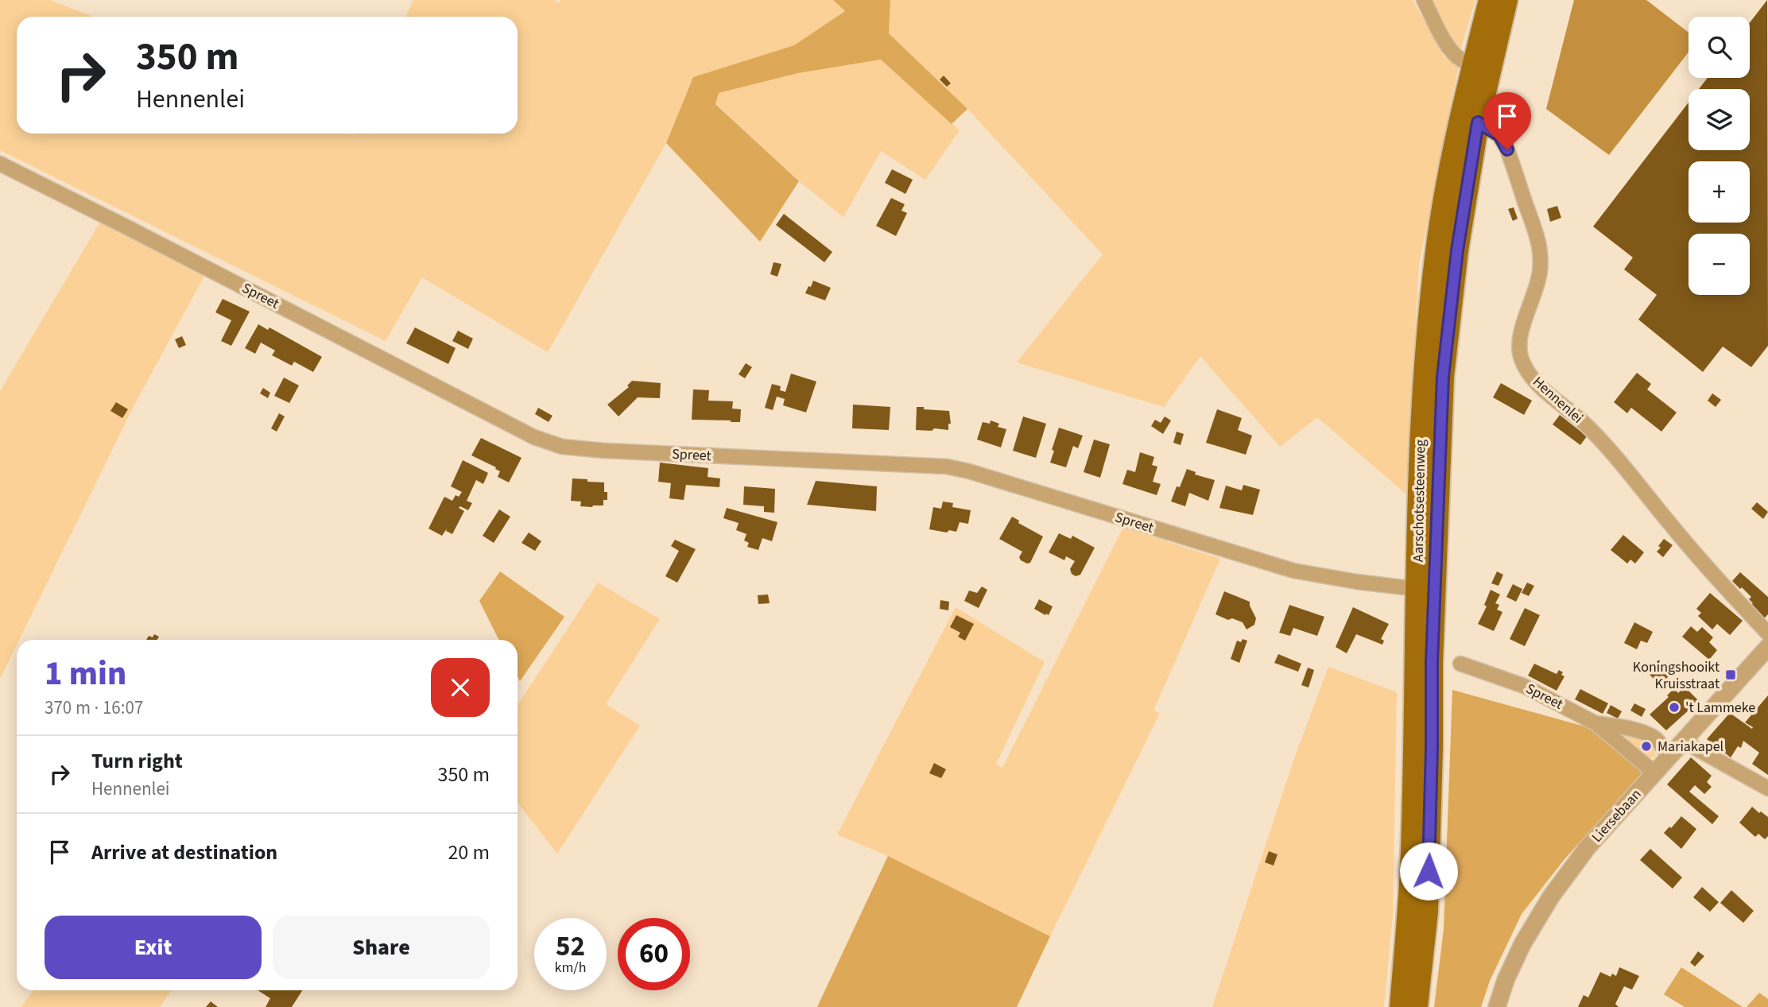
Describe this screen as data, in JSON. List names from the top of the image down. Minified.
{"streets":{"main road":["Aarschotsesteenweg"],"street":["Spreet","Hennenlei","Liersebaan"]},"crossings":[["Spreet","Aarschotsesteenweg"],["Spreet","Liersebaan"],["Hennenlei","Aarschotsesteenweg"]],"places":{"transit":["Koningshooikt Kruisstraat"],"other":["'t Lammeke","Mariakapel"]},"page":{"map_buttons":["+","−"],"turn":["350 m","Hennenlei"],"heading":["1 min","370 m · 16:07"],"list":[{"name":"Turn right","note":"Hennenlei","value":"350 m"},{"name":"Arrive at destination","value":"20 m"}],"buttons":["Exit","Share"],"speed":"52 km/h","limit":"60"}}
